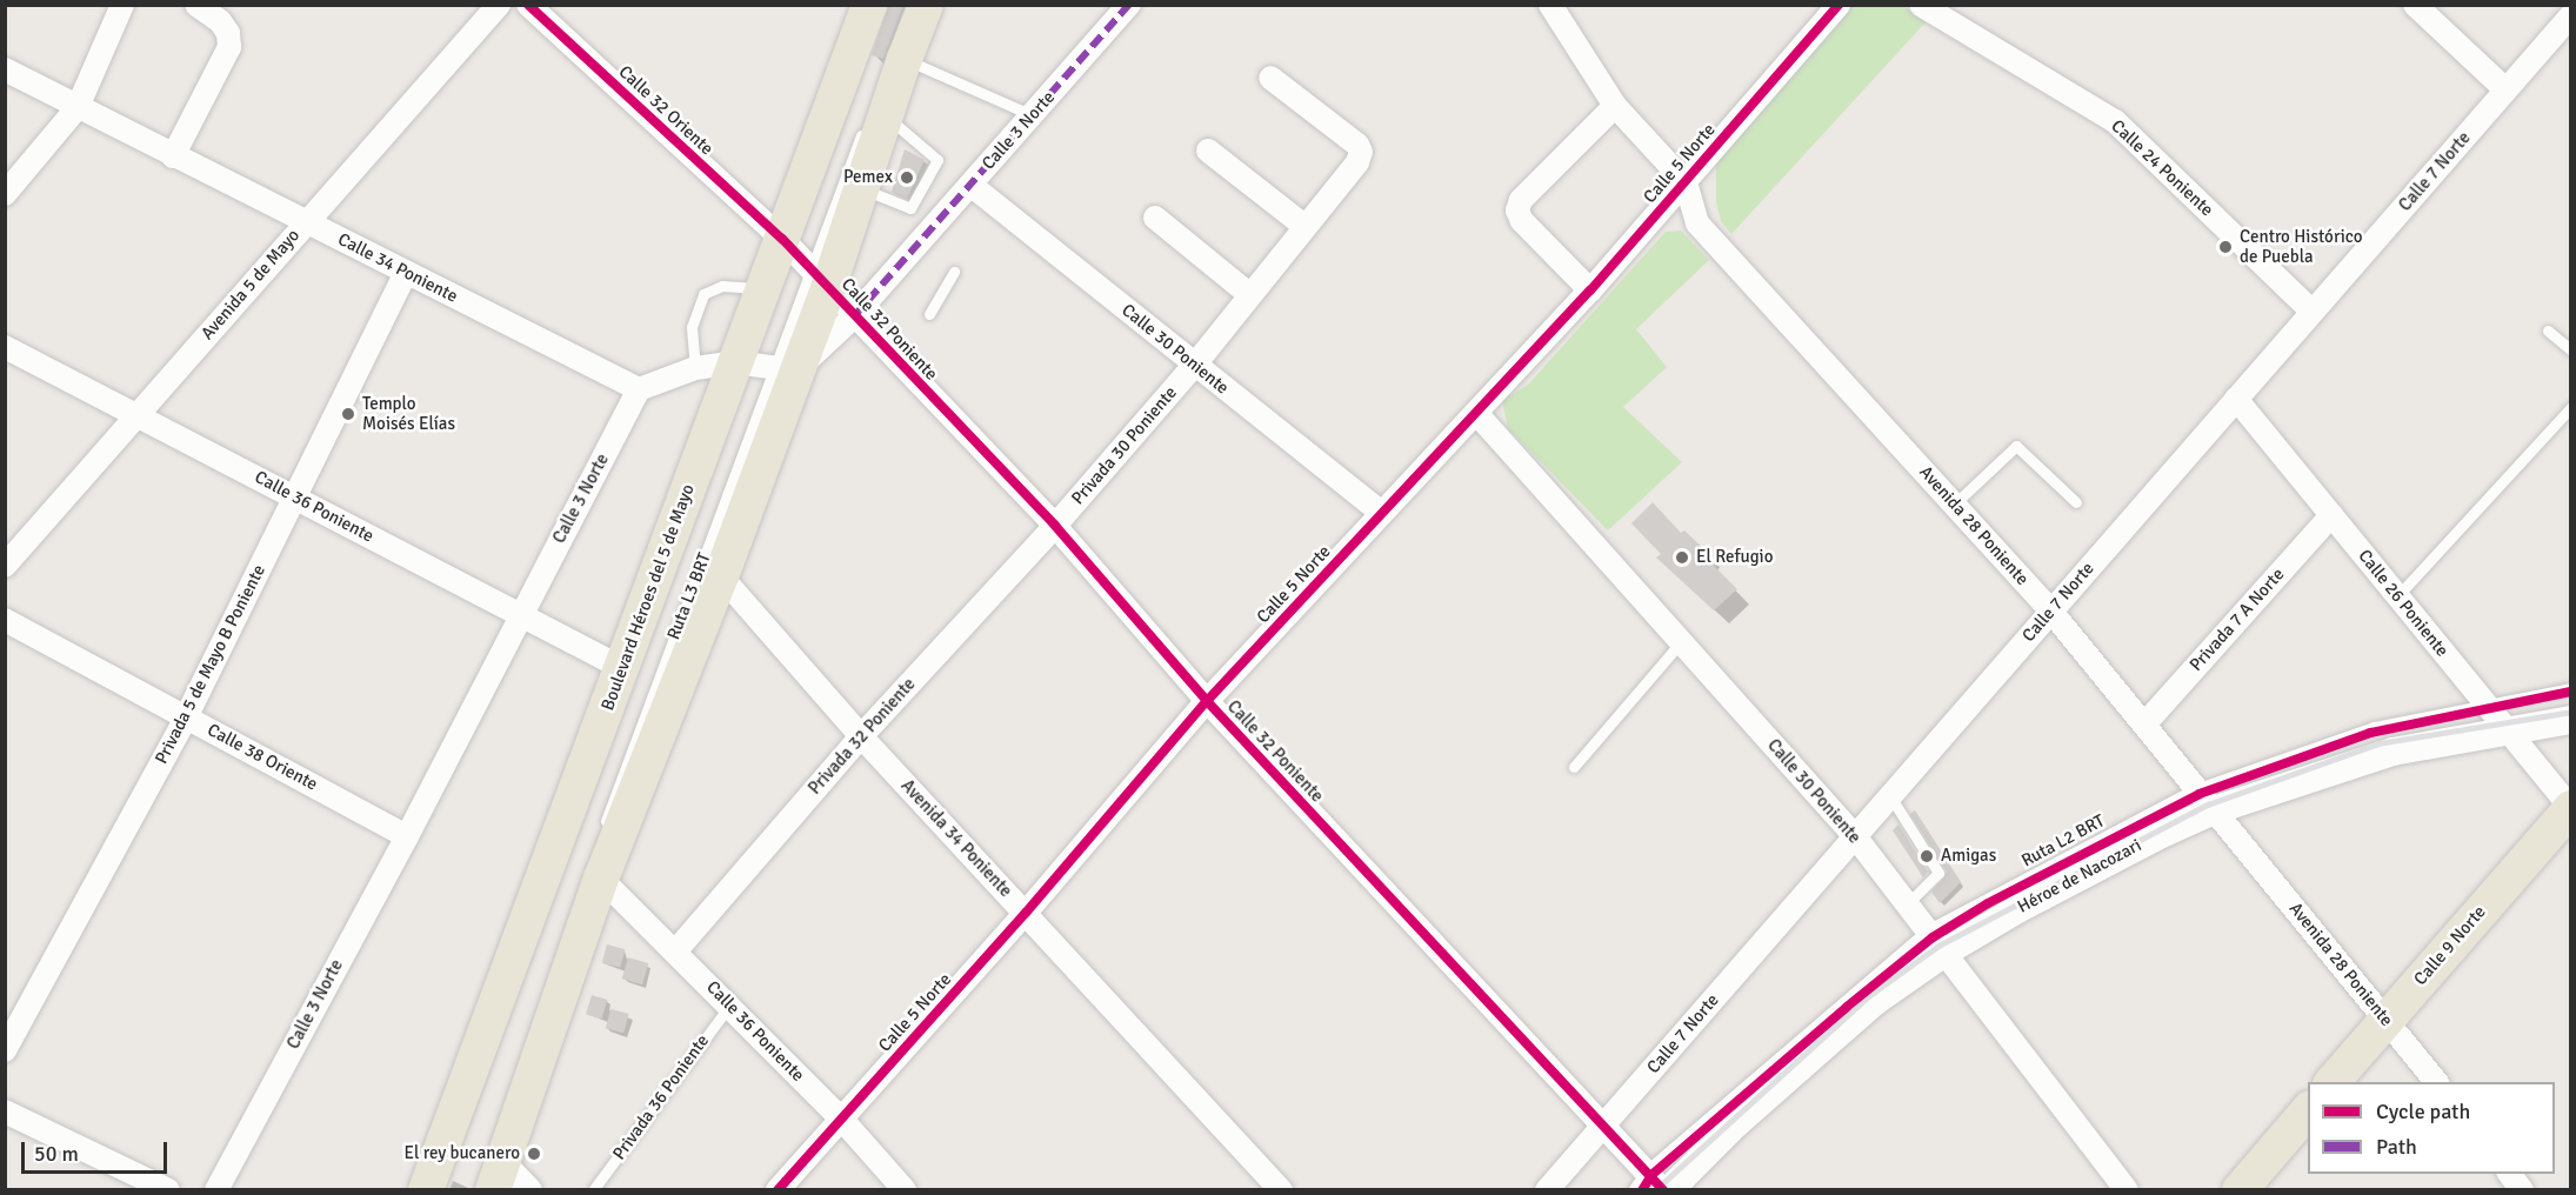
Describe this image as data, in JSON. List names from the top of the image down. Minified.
{"streets":{"main road":["Boulevard Héroes del 5 de Mayo","Calle 9 Norte"],"street":["Calle 32 Oriente","Calle 3 Norte","Calle 5 Norte","Calle 24 Poniente","Calle 7 Norte","Calle 34 Poniente","Avenida 5 de Mayo","Calle 32 Poniente","Calle 30 Poniente","Privada 30 Poniente","Calle 36 Poniente","Avenida 28 Poniente","Calle 26 Poniente","Privada 7 A Norte","Privada 5 de Mayo B Poniente","Privada 32 Poniente","Calle 38 Oriente","Avenida 34 Poniente","Héroe de Nacozari"],"lane":["Ruta L3 BRT","Ruta L2 BRT","Privada 36 Poniente"]},"crossings":[["Calle 32 Oriente","Calle 32 Poniente"],["Calle 32 Oriente","Ruta L3 BRT"],["Calle 32 Oriente","Boulevard Héroes del 5 de Mayo"],["Calle 3 Norte","Calle 34 Poniente"],["Calle 3 Norte","Calle 32 Poniente"],["Calle 3 Norte","Calle 30 Poniente"],["Calle 3 Norte","Calle 36 Poniente"],["Calle 3 Norte","Ruta L3 BRT"],["Calle 3 Norte","Calle 38 Oriente"],["Calle 5 Norte","Calle 32 Poniente"],["Calle 5 Norte","Calle 30 Poniente"],["Calle 5 Norte","Calle 36 Poniente"],["Calle 5 Norte","Avenida 28 Poniente"],["Calle 5 Norte","Avenida 34 Poniente"],["Calle 24 Poniente","Calle 7 Norte"],["Calle 7 Norte","Calle 32 Poniente"],["Calle 7 Norte","Calle 30 Poniente"],["Calle 7 Norte","Avenida 28 Poniente"],["Calle 7 Norte","Calle 26 Poniente"],["Calle 34 Poniente","Avenida 5 de Mayo"],["Calle 34 Poniente","Privada 5 de Mayo B Poniente"],["Avenida 5 de Mayo","Calle 36 Poniente"],["Calle 32 Poniente","Privada 30 Poniente"],["Calle 32 Poniente","Ruta L3 BRT"],["Calle 32 Poniente","Boulevard Héroes del 5 de Mayo"],["Calle 32 Poniente","Privada 32 Poniente"],["Calle 32 Poniente","Ruta L2 BRT"],["Calle 30 Poniente","Privada 30 Poniente"],["Calle 30 Poniente","Ruta L2 BRT"],["Calle 30 Poniente","Héroe de Nacozari"],["Privada 30 Poniente","Privada 32 Poniente"],["Calle 36 Poniente","Boulevard Héroes del 5 de Mayo"],["Calle 36 Poniente","Privada 5 de Mayo B Poniente"],["Calle 36 Poniente","Privada 32 Poniente"],["Calle 36 Poniente","Privada 36 Poniente"],["Avenida 28 Poniente","Privada 7 A Norte"],["Avenida 28 Poniente","Ruta L2 BRT"],["Avenida 28 Poniente","Héroe de Nacozari"],["Avenida 28 Poniente","Calle 9 Norte"],["Ruta L3 BRT","Boulevard Héroes del 5 de Mayo"],["Calle 26 Poniente","Privada 7 A Norte"],["Calle 26 Poniente","Ruta L2 BRT"],["Calle 26 Poniente","Héroe de Nacozari"],["Calle 26 Poniente","Calle 9 Norte"],["Privada 5 de Mayo B Poniente","Calle 38 Oriente"],["Privada 32 Poniente","Avenida 34 Poniente"],["Ruta L2 BRT","Héroe de Nacozari"]],"places":["Pemex","Centro Histórico de Puebla","Templo Moisés Elías","El Refugio","Amigas","El rey bucanero"],"legend":["Cycle path","Path"],"scale_bar":"50 m"}
